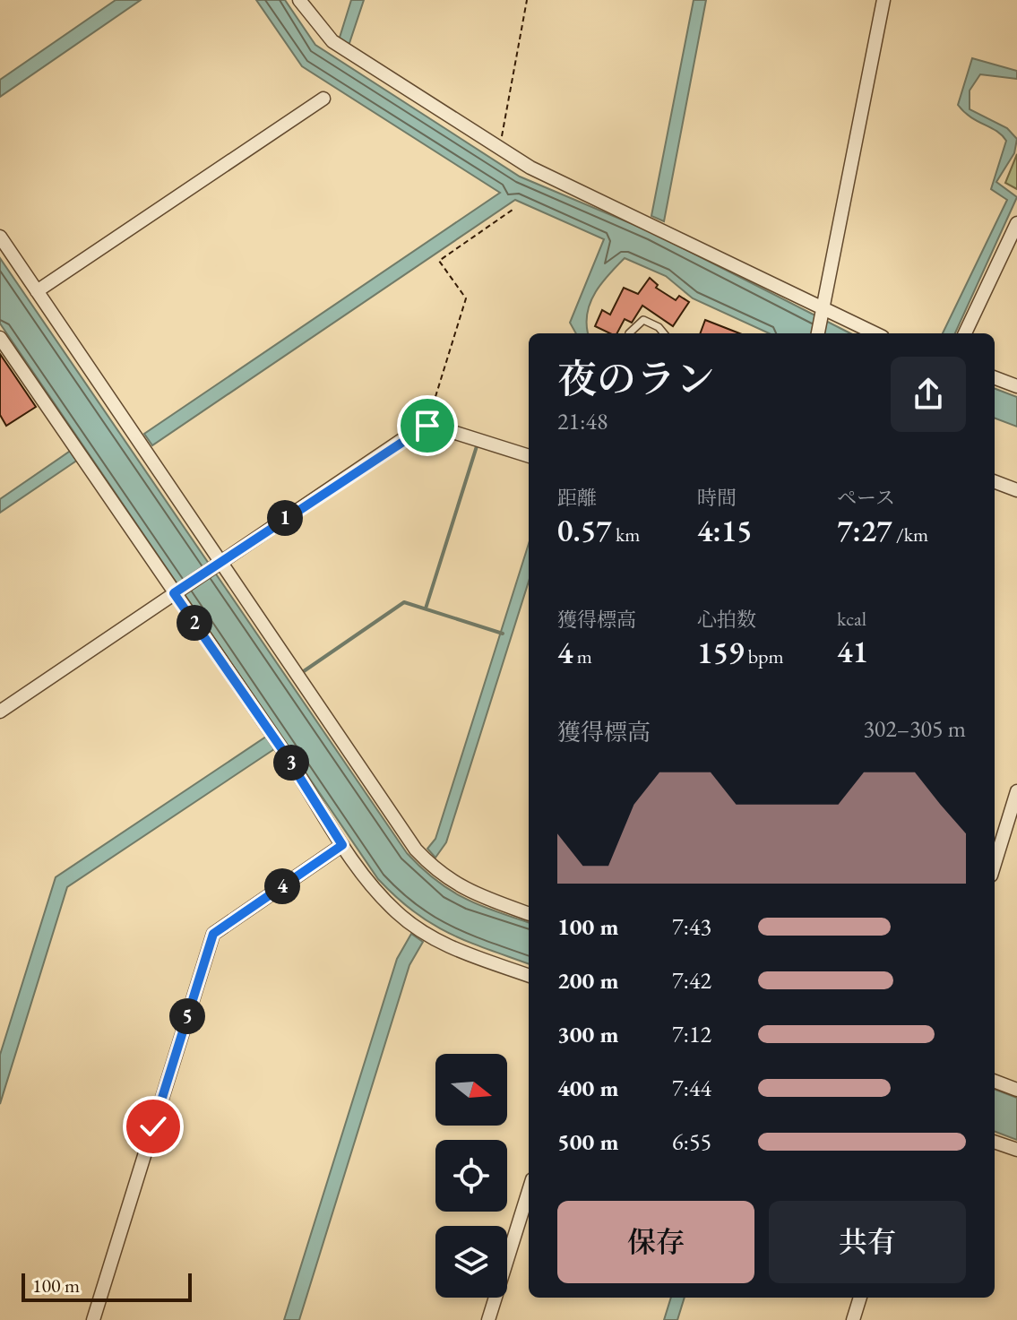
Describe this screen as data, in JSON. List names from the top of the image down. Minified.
{"scale_bar":"100 m","north":"right","page":{"heading":["夜のラン","21:48"],"stats":[["距離","0.57 km"],["時間","4:15"],["ペース","7:27 /km"],["獲得標高","4 m"],["心拍数","159 bpm"],["kcal","41"]],"pins":["1","2","3","4","5"],"chart":["獲得標高","302–305 m"],"list":[{"name":"100 m","note":"7:43"},{"name":"200 m","note":"7:42"},{"name":"300 m","note":"7:12"},{"name":"400 m","note":"7:44"},{"name":"500 m","note":"6:55"}],"buttons":["保存","共有"],"scale":"100 m"}}
